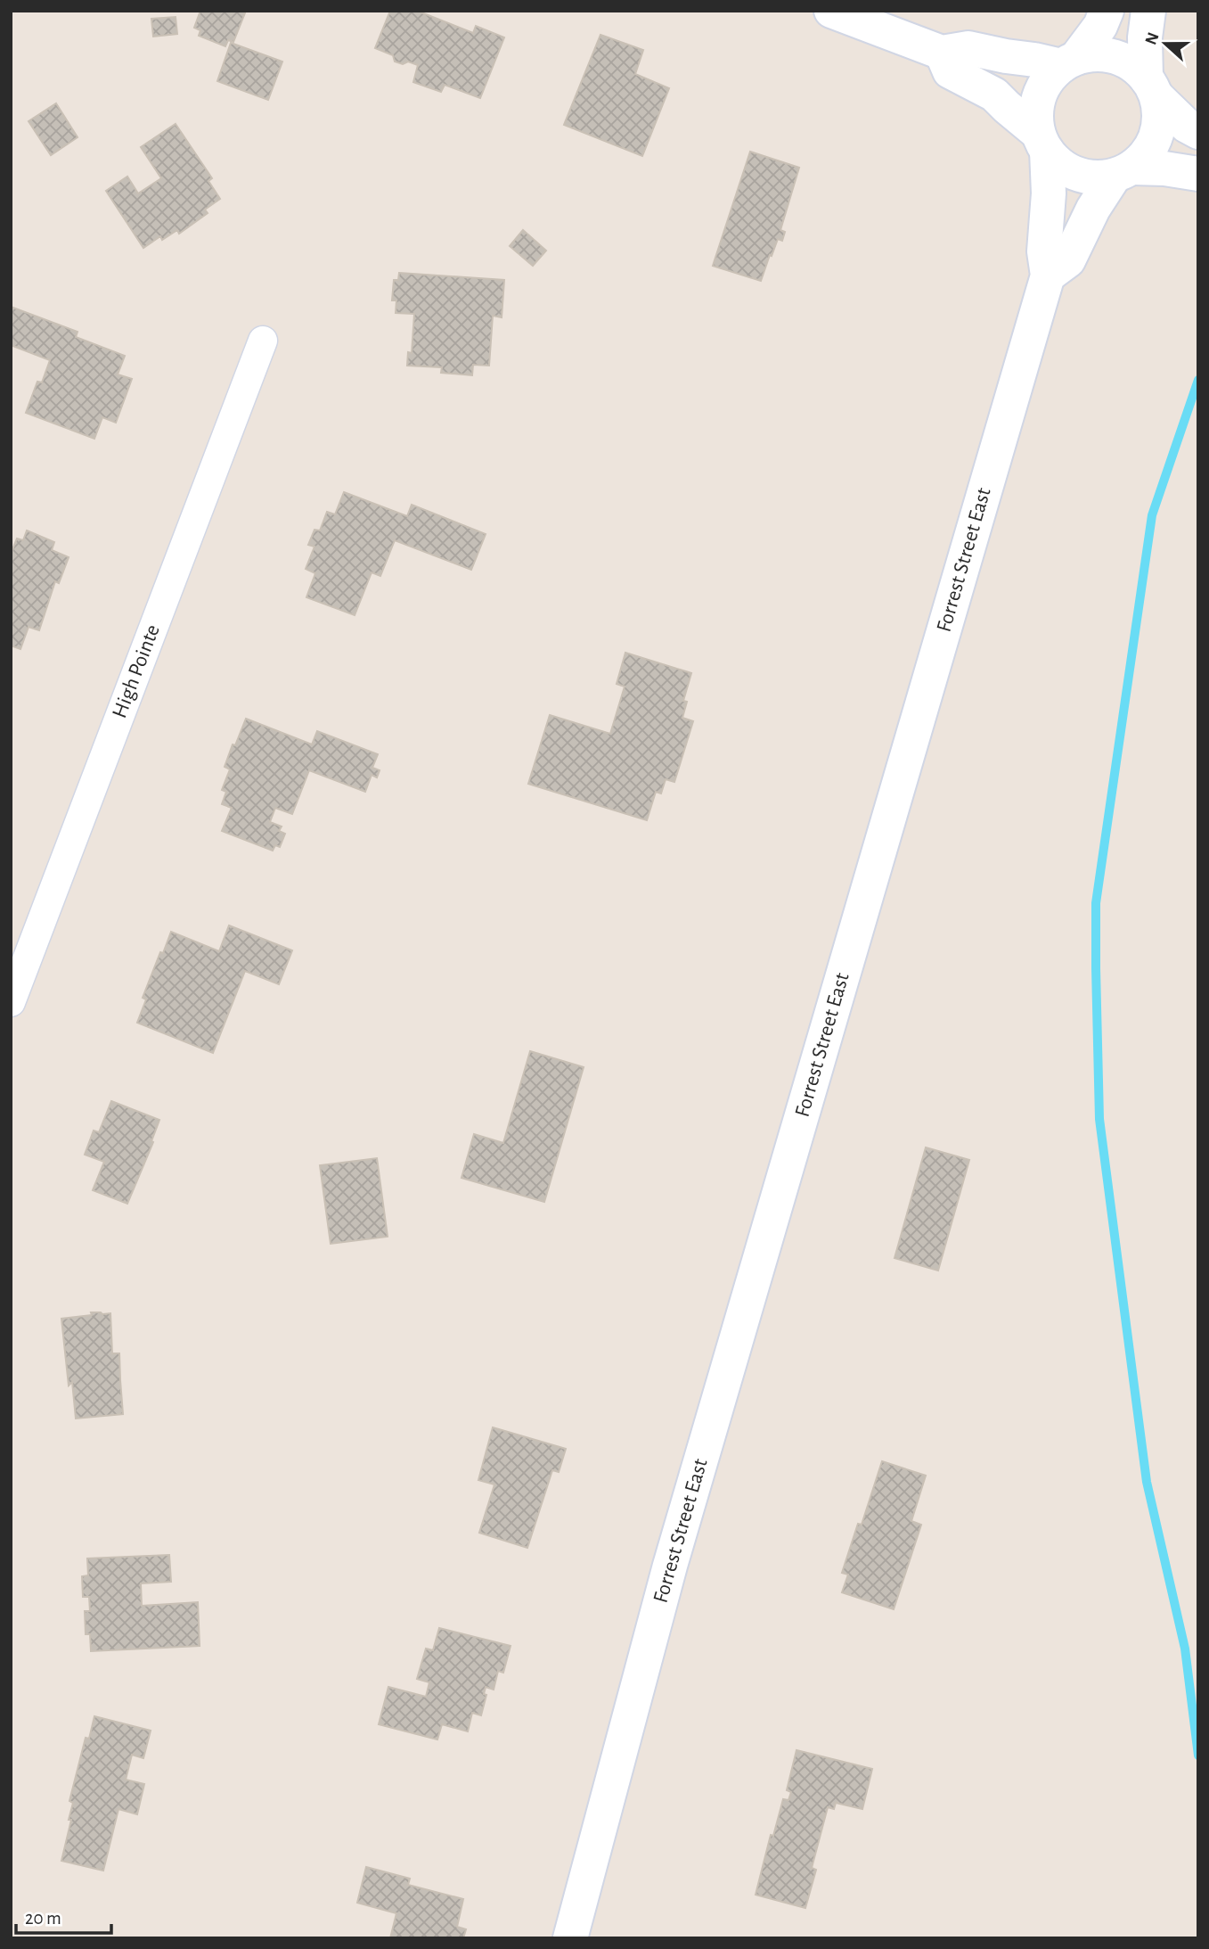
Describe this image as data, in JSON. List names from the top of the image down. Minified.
{"streets":{"street":["Forrest Street East","High Pointe"]},"scale_bar":"20 m","north":"left"}
